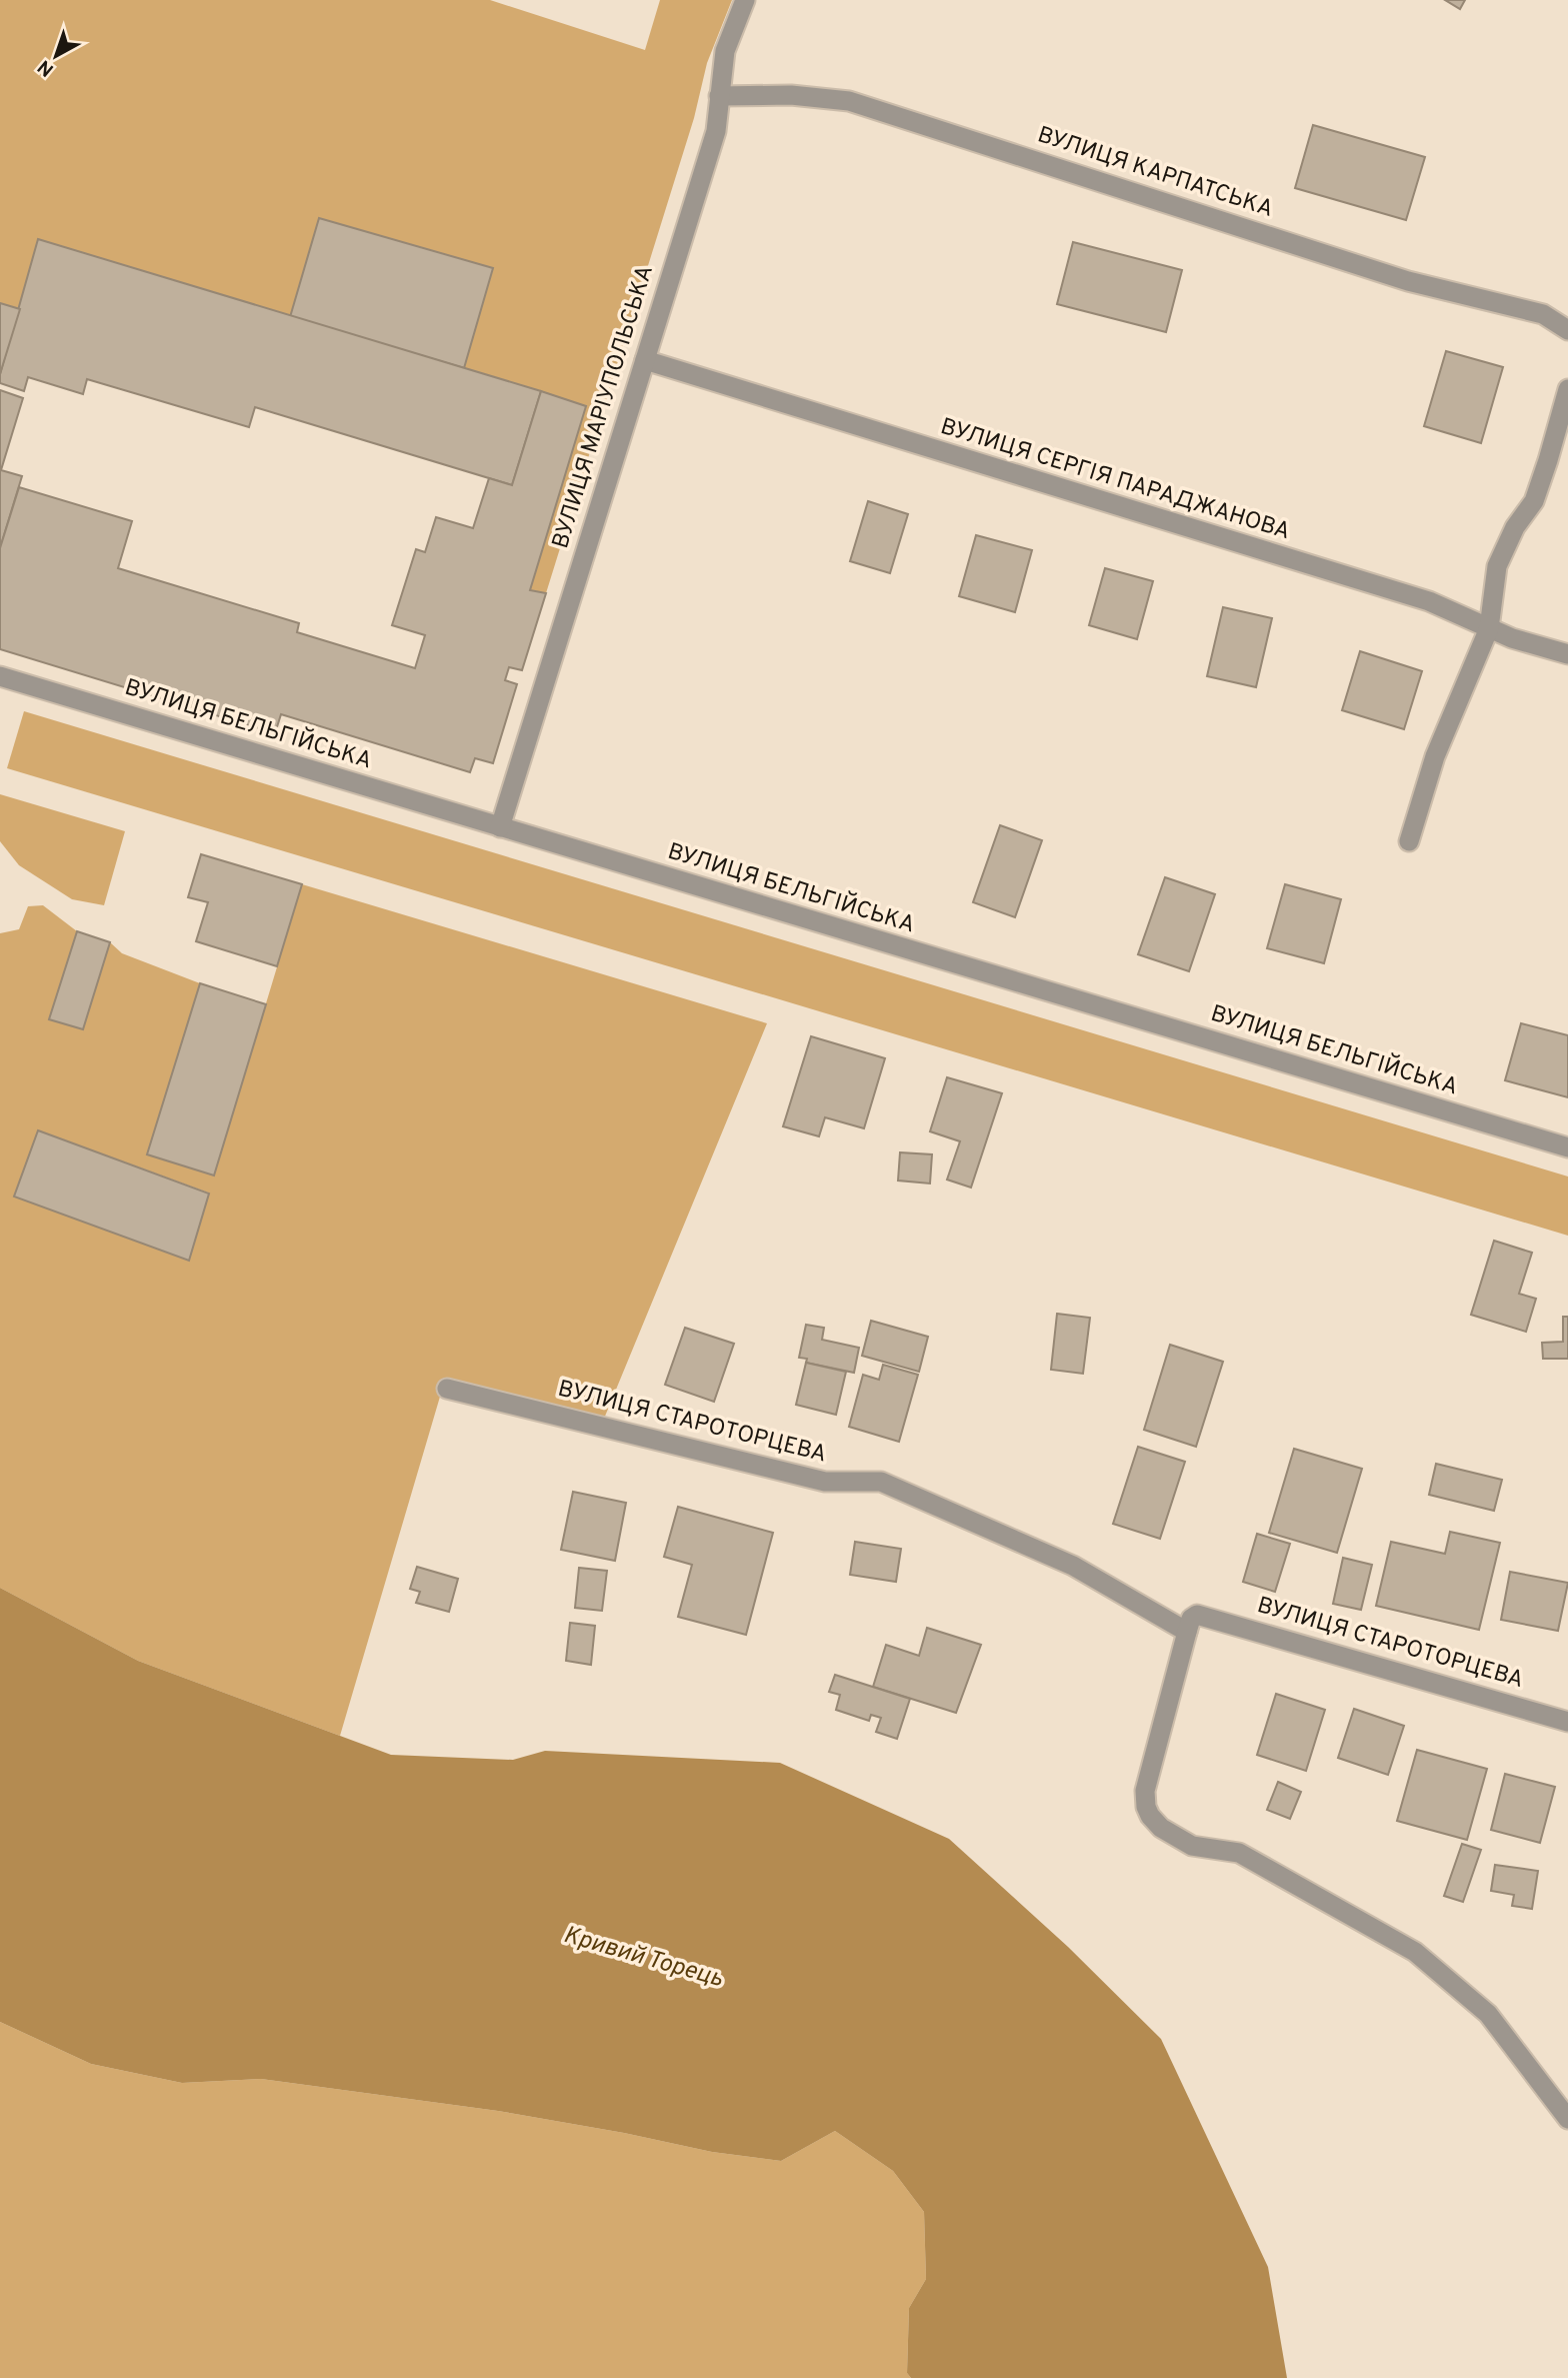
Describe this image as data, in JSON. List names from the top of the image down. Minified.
{"streets":{"street":["ВУЛИЦЯ КАРПАТСЬКА","ВУЛИЦЯ МАРІУПОЛЬСЬКА","ВУЛИЦЯ СЕРГІЯ ПАРАДЖАНОВА","ВУЛИЦЯ БЕЛЬГІЙСЬКА","ВУЛИЦЯ СТАРОТОРЦЕВА"]},"crossings":[["ВУЛИЦЯ КАРПАТСЬКА","ВУЛИЦЯ МАРІУПОЛЬСЬКА"],["ВУЛИЦЯ МАРІУПОЛЬСЬКА","ВУЛИЦЯ СЕРГІЯ ПАРАДЖАНОВА"],["ВУЛИЦЯ МАРІУПОЛЬСЬКА","ВУЛИЦЯ БЕЛЬГІЙСЬКА"]],"water":["Кривий Торець"],"north":"bottom left"}
